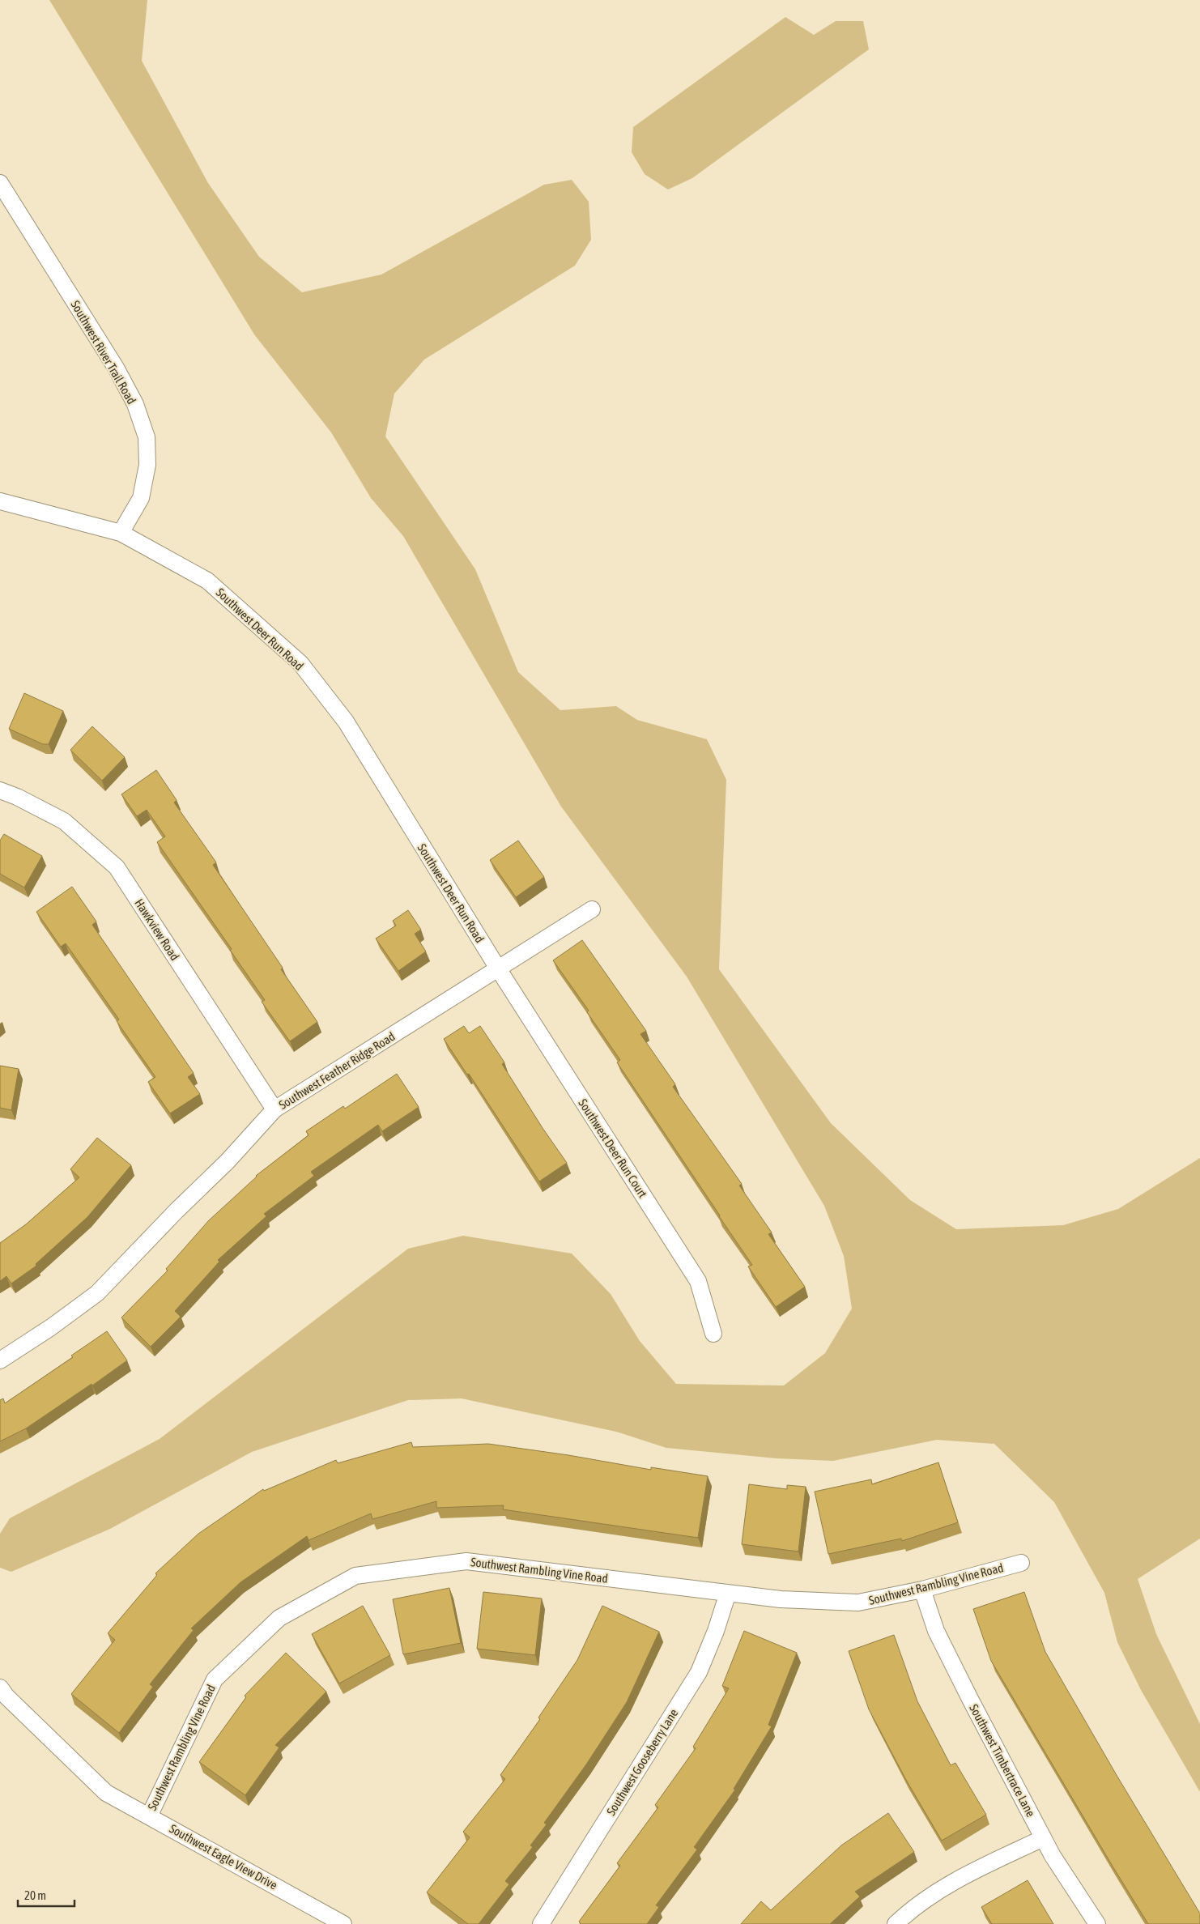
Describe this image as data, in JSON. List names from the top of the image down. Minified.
{"streets":{"street":["Southwest River Trail Road","Southwest Deer Run Road","Hawkview Road","Southwest Feather Ridge Road","Southwest Deer Run Court","Southwest Rambling Vine Road","Southwest Timbertrace Lane","Southwest Gooseberry Lane","Southwest Eagle View Drive"]},"crossings":[["Southwest River Trail Road","Southwest Deer Run Road"],["Southwest Deer Run Road","Southwest Feather Ridge Road"],["Southwest Deer Run Road","Southwest Deer Run Court"],["Hawkview Road","Southwest Feather Ridge Road"],["Southwest Feather Ridge Road","Southwest Deer Run Court"],["Southwest Rambling Vine Road","Southwest Timbertrace Lane"],["Southwest Rambling Vine Road","Southwest Gooseberry Lane"],["Southwest Rambling Vine Road","Southwest Eagle View Drive"]],"scale_bar":"20 m"}
